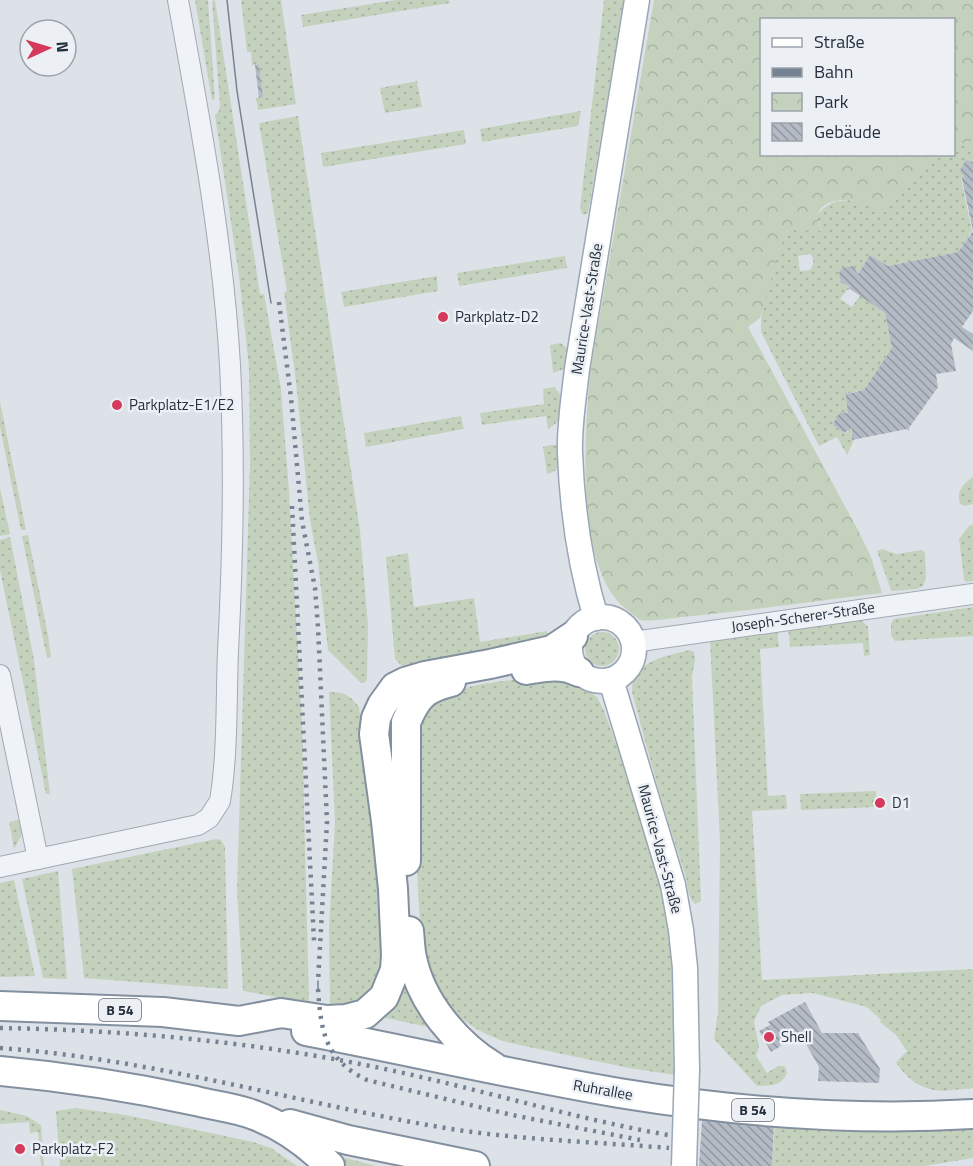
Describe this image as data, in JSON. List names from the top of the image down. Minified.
{"streets":{"highway":["B 54","Ruhrallee"],"main road":["Maurice-Vast-Straße"],"street":["Joseph-Scherer-Straße"]},"crossings":[["Maurice-Vast-Straße","Joseph-Scherer-Straße"],["B 54","Ruhrallee"]],"places":["Parkplatz-D2","Parkplatz-E1/E2","D1","Shell","Parkplatz-F2"],"legend":["Straße","Bahn","Park","Gebäude"],"north":"right"}
